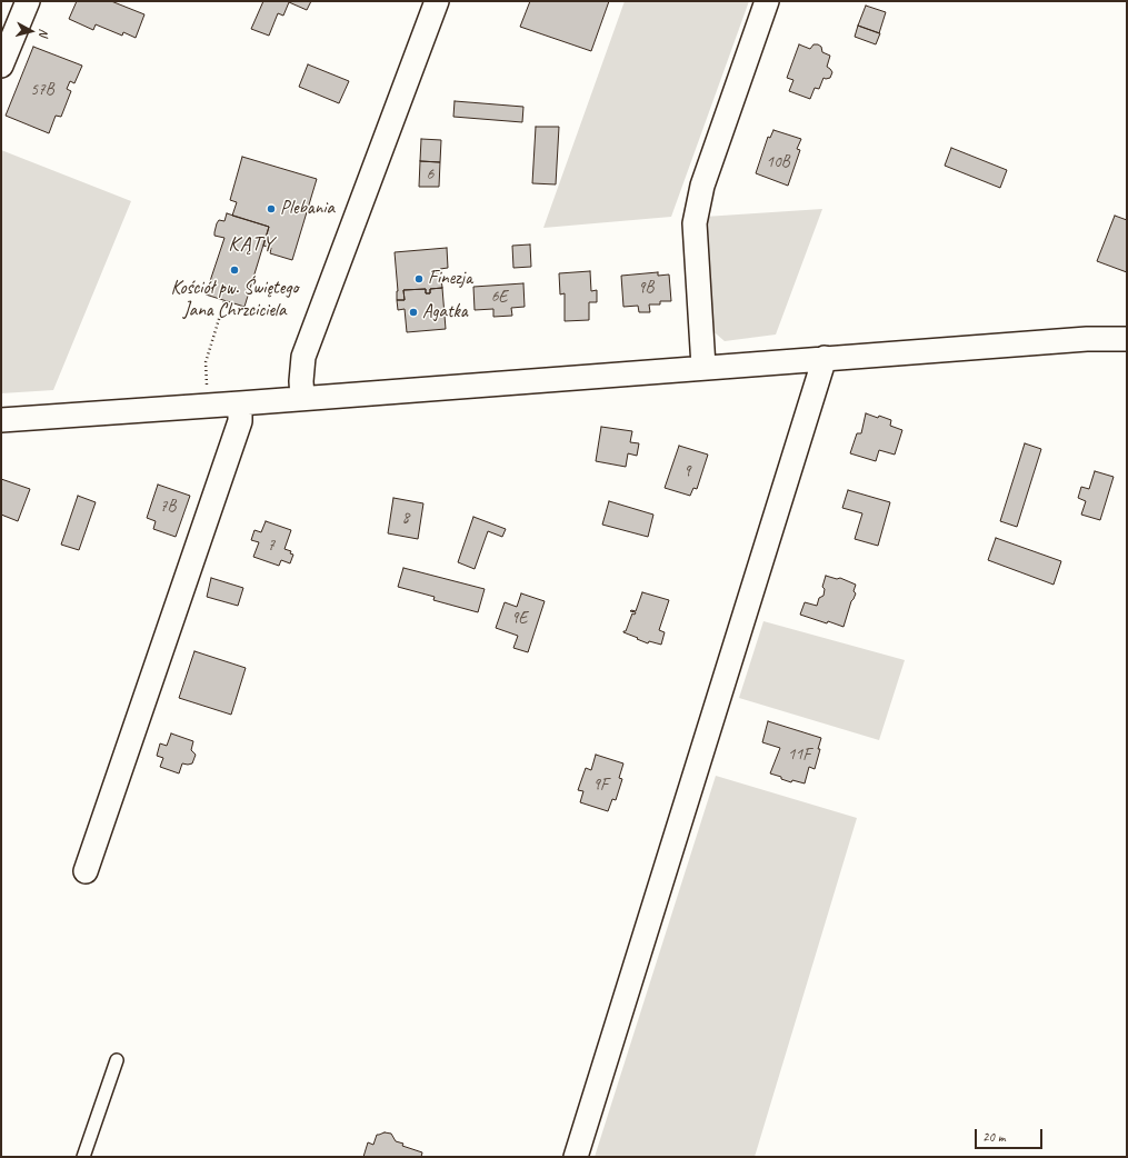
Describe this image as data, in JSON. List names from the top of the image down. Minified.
{"districts":["KĄTY"],"places":["Plebania","Kościół pw. Świętego Jana Chrzciciela","Finezja","Agatka"],"house_numbers":["57B","10B","6","9B","6E","9","7B","8","7","9E","11F","9F"],"scale_bar":"20 m","north":"right"}
